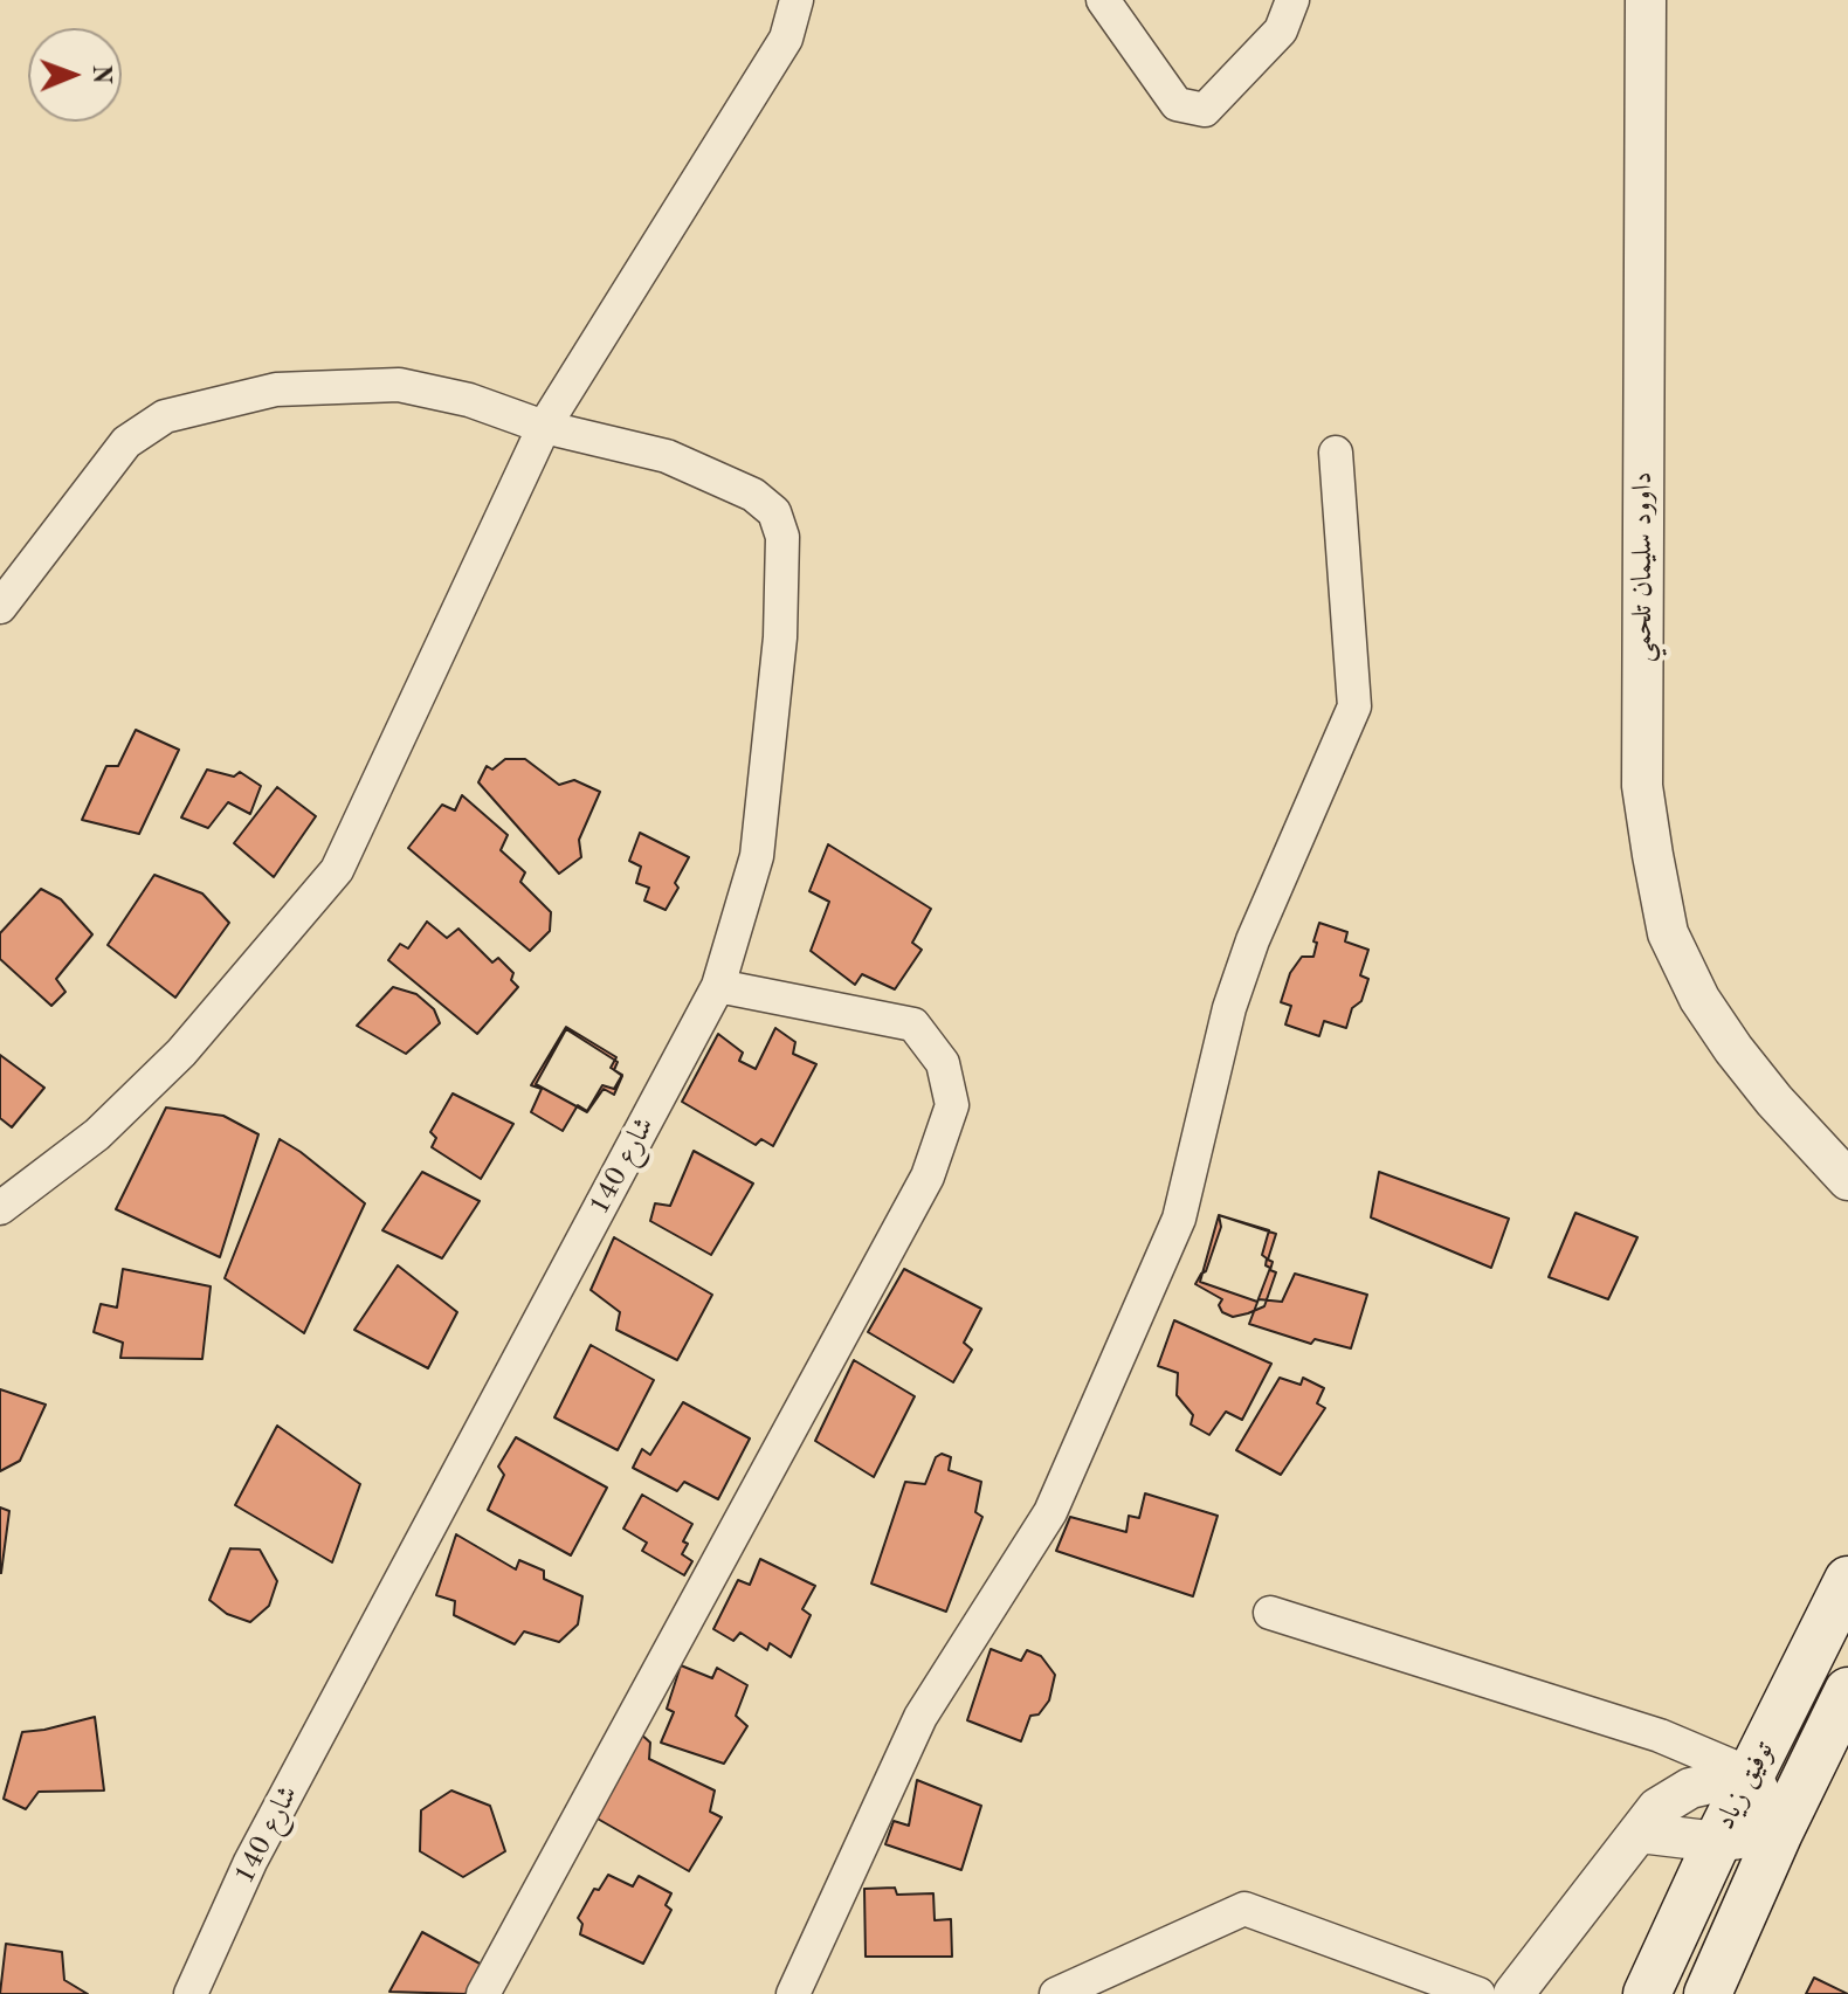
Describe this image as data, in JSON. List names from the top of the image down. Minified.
{"streets":{"main road":["توفيق زياد"],"street":["داوود سليمان تلحمي","شارع 140"]},"north":"right"}
